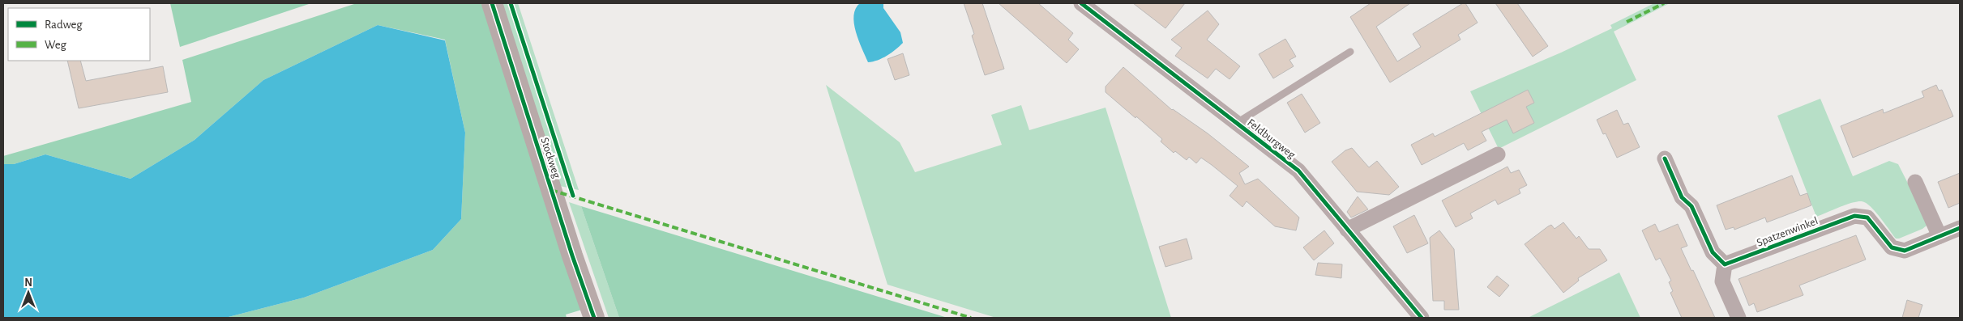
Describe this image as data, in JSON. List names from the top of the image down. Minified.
{"streets":{"street":["Feldburgweg","Stockweg","Spatzenwinkel"]},"legend":["Radweg","Weg"],"north":"top"}
